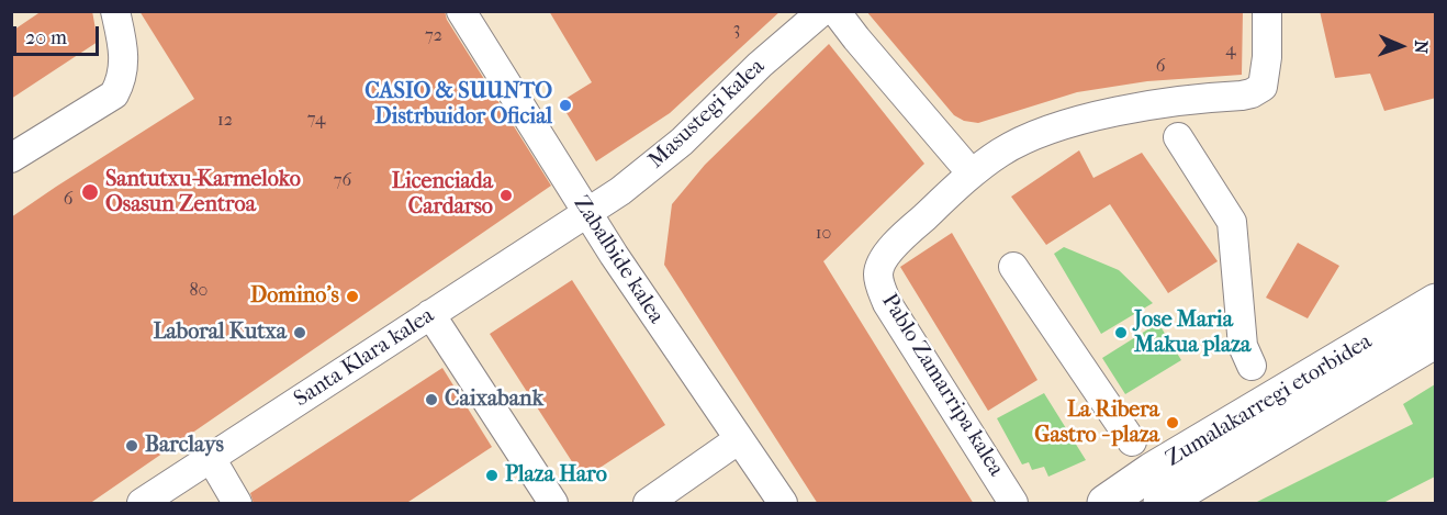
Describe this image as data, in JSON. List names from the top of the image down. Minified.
{"streets":{"main road":["Zumalakarregi etorbidea"],"street":["Masustegi kalea","Zabalbide kalea","Santa Klara kalea","Pablo Zamarripa kalea"]},"crossings":[["Masustegi kalea","Zabalbide kalea"],["Masustegi kalea","Santa Klara kalea"],["Zabalbide kalea","Santa Klara kalea"]],"places":["CASIO & SUUNTO Distrbuidor Oficial","Santutxu-Karmeloko Osasun Zentroa","Licenciada Cardarso","Domino's","Laboral Kutxa","Jose Maria Makua plaza","Caixabank","La Ribera Gastro - plaza","Barclays","Plaza Haro"],"house_numbers":["3","72","4","6","74","12","76","6","10","80"],"scale_bar":"20 m","north":"right"}
